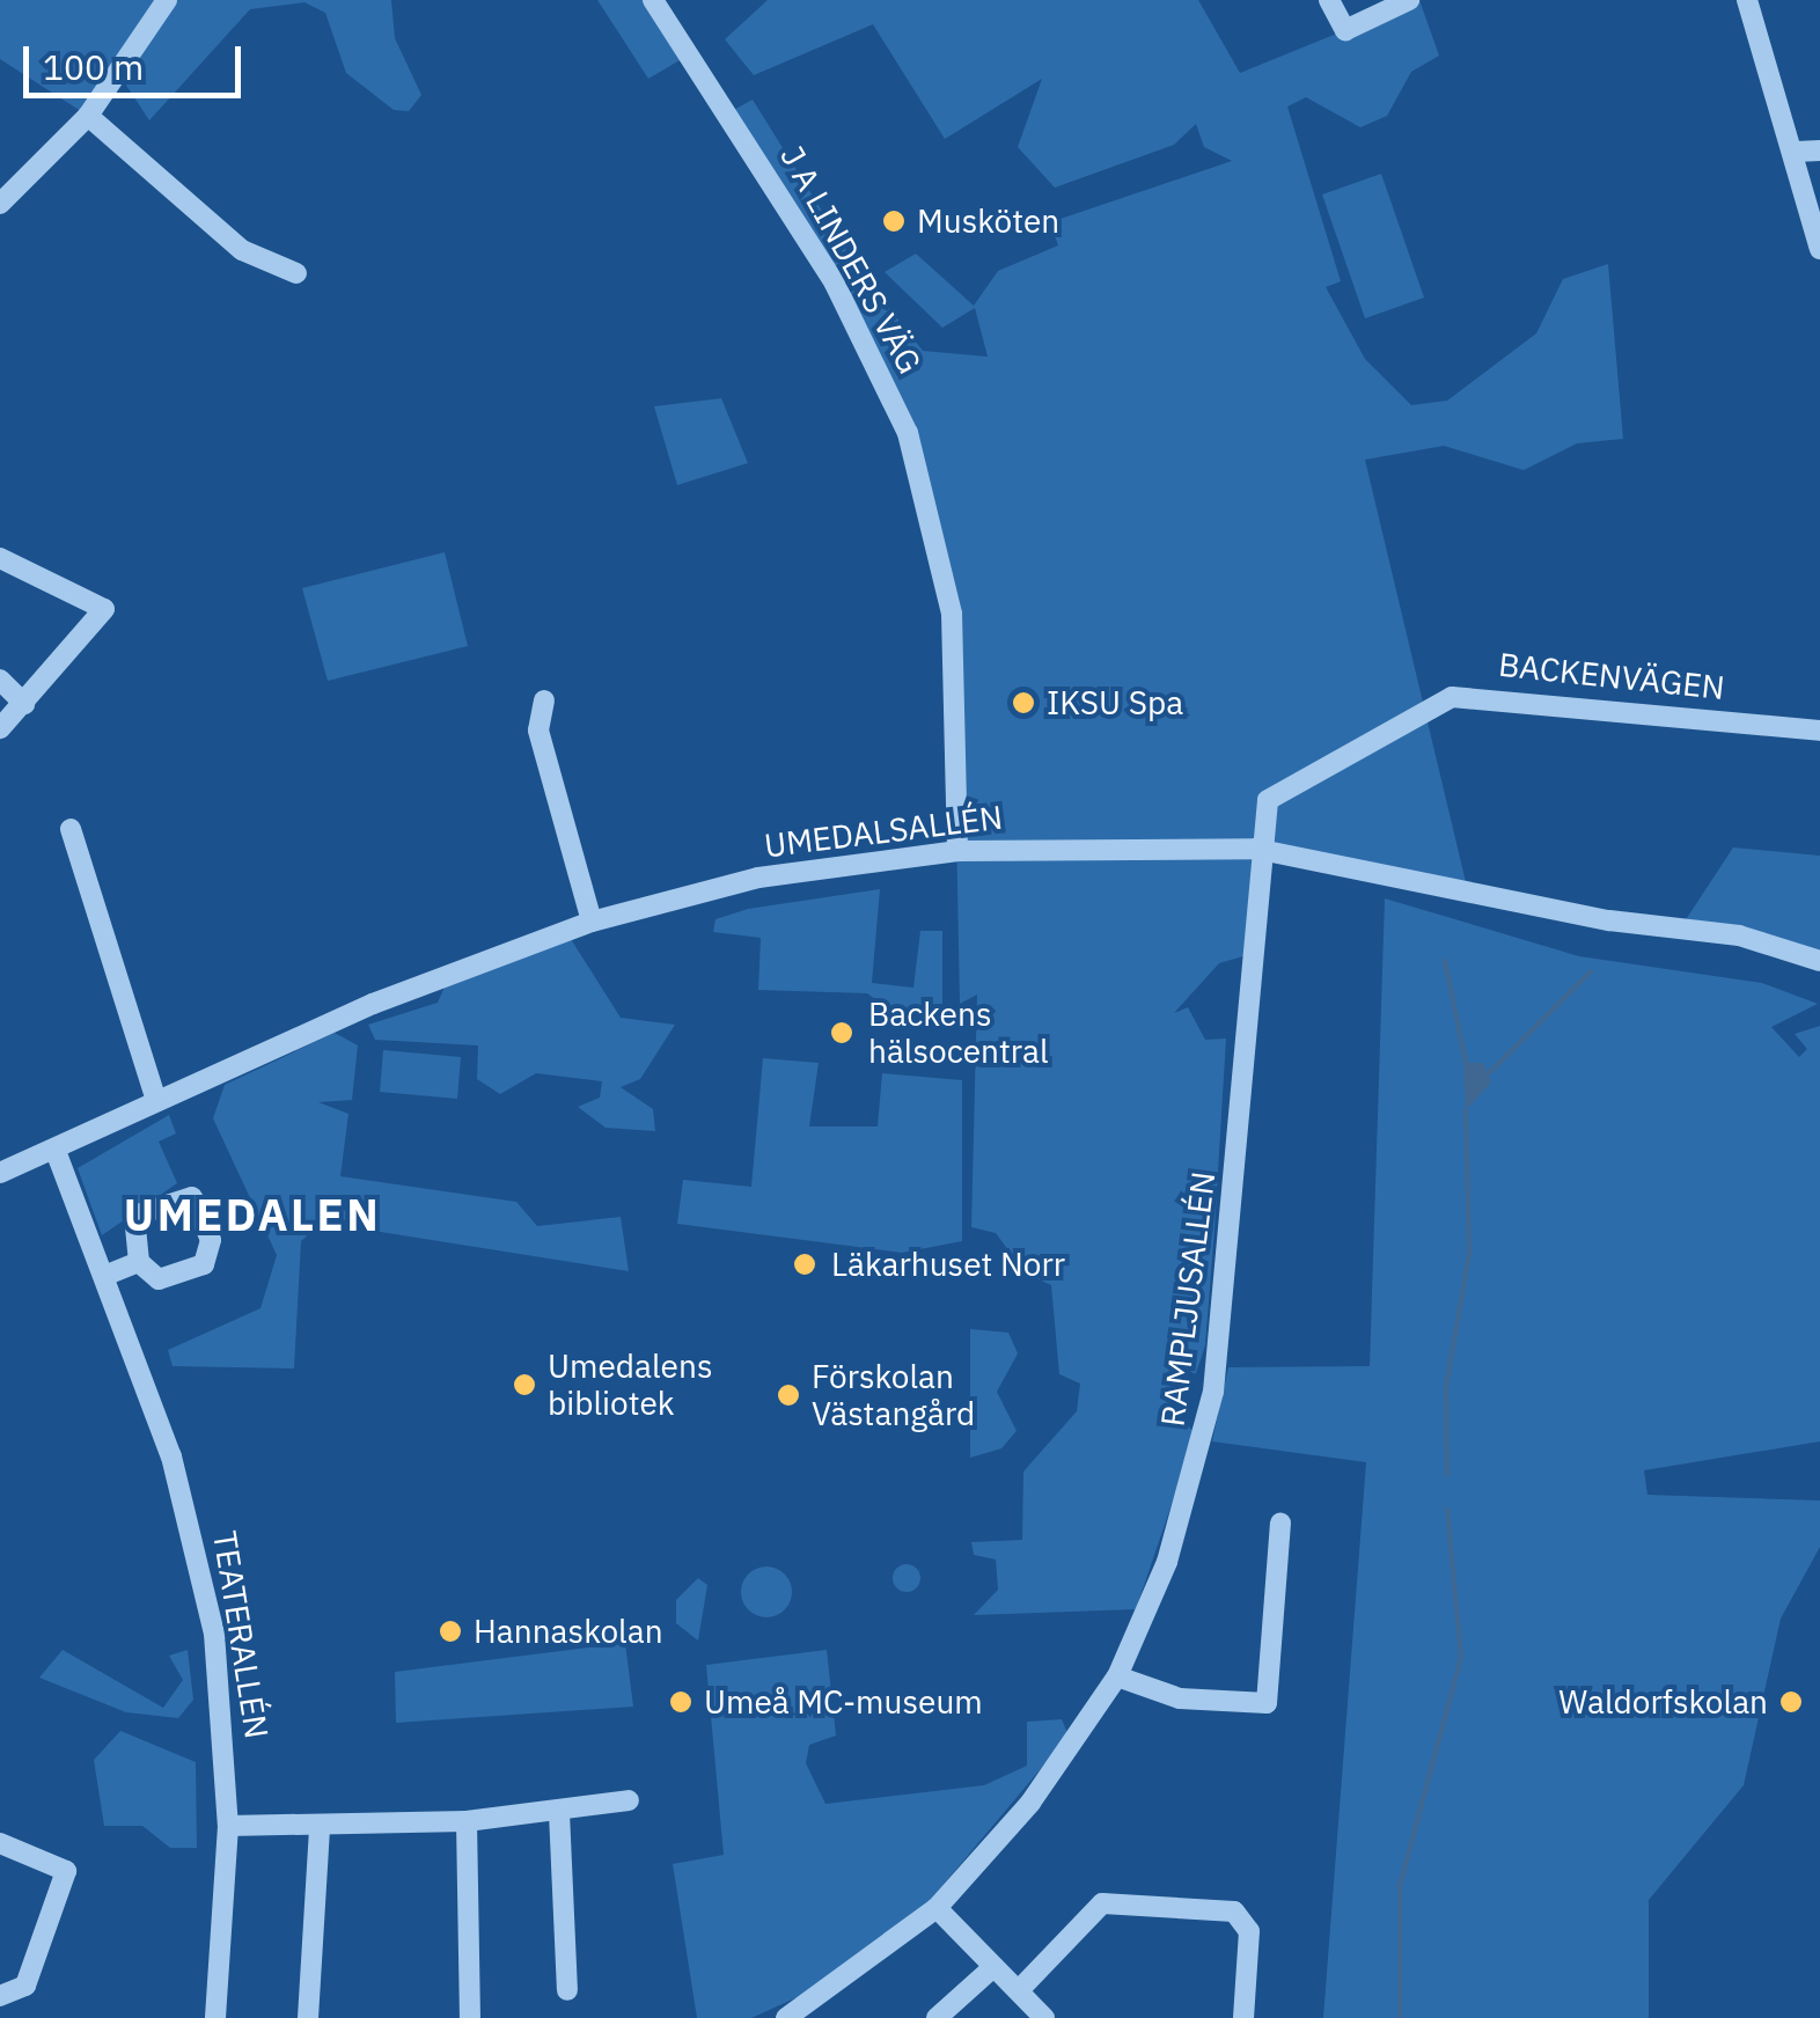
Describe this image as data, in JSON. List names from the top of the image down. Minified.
{"streets":{"street":["J A LINDERS VÄG","BACKENVÄGEN","UMEDALSALLÉN","RAMPLJUSALLÉN","TEATERALLÉN"]},"crossings":[["J A LINDERS VÄG","UMEDALSALLÉN"],["BACKENVÄGEN","UMEDALSALLÉN"],["BACKENVÄGEN","RAMPLJUSALLÉN"],["UMEDALSALLÉN","RAMPLJUSALLÉN"],["UMEDALSALLÉN","TEATERALLÉN"]],"districts":["UMEDALEN"],"places":["Musköten","IKSU Spa","Backens hälsocentral","Läkarhuset Norr","Umedalens bibliotek","Förskolan Västangård","Hannaskolan","Umeå MC-museum","Waldorfskolan"],"scale_bar":"100 m"}
